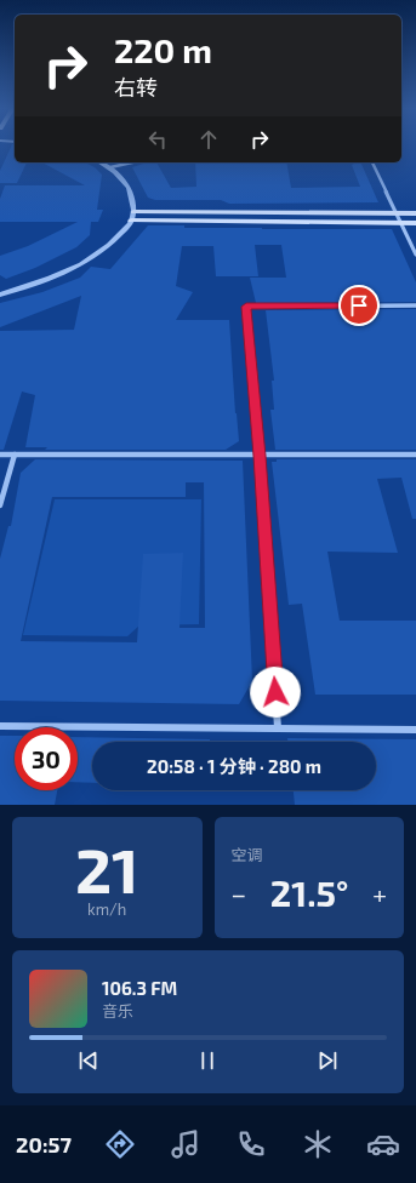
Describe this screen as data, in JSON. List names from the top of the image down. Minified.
{"page":{"turn":["220 m","右转"],"limit":"30","trip":"20:58 · 1 分钟 · 280 m","tile":[["21","km/h"],"空调"],"heat":["−","21.5°","+"],"song":["106.3 FM","音乐"],"tabs":"20:57"}}
